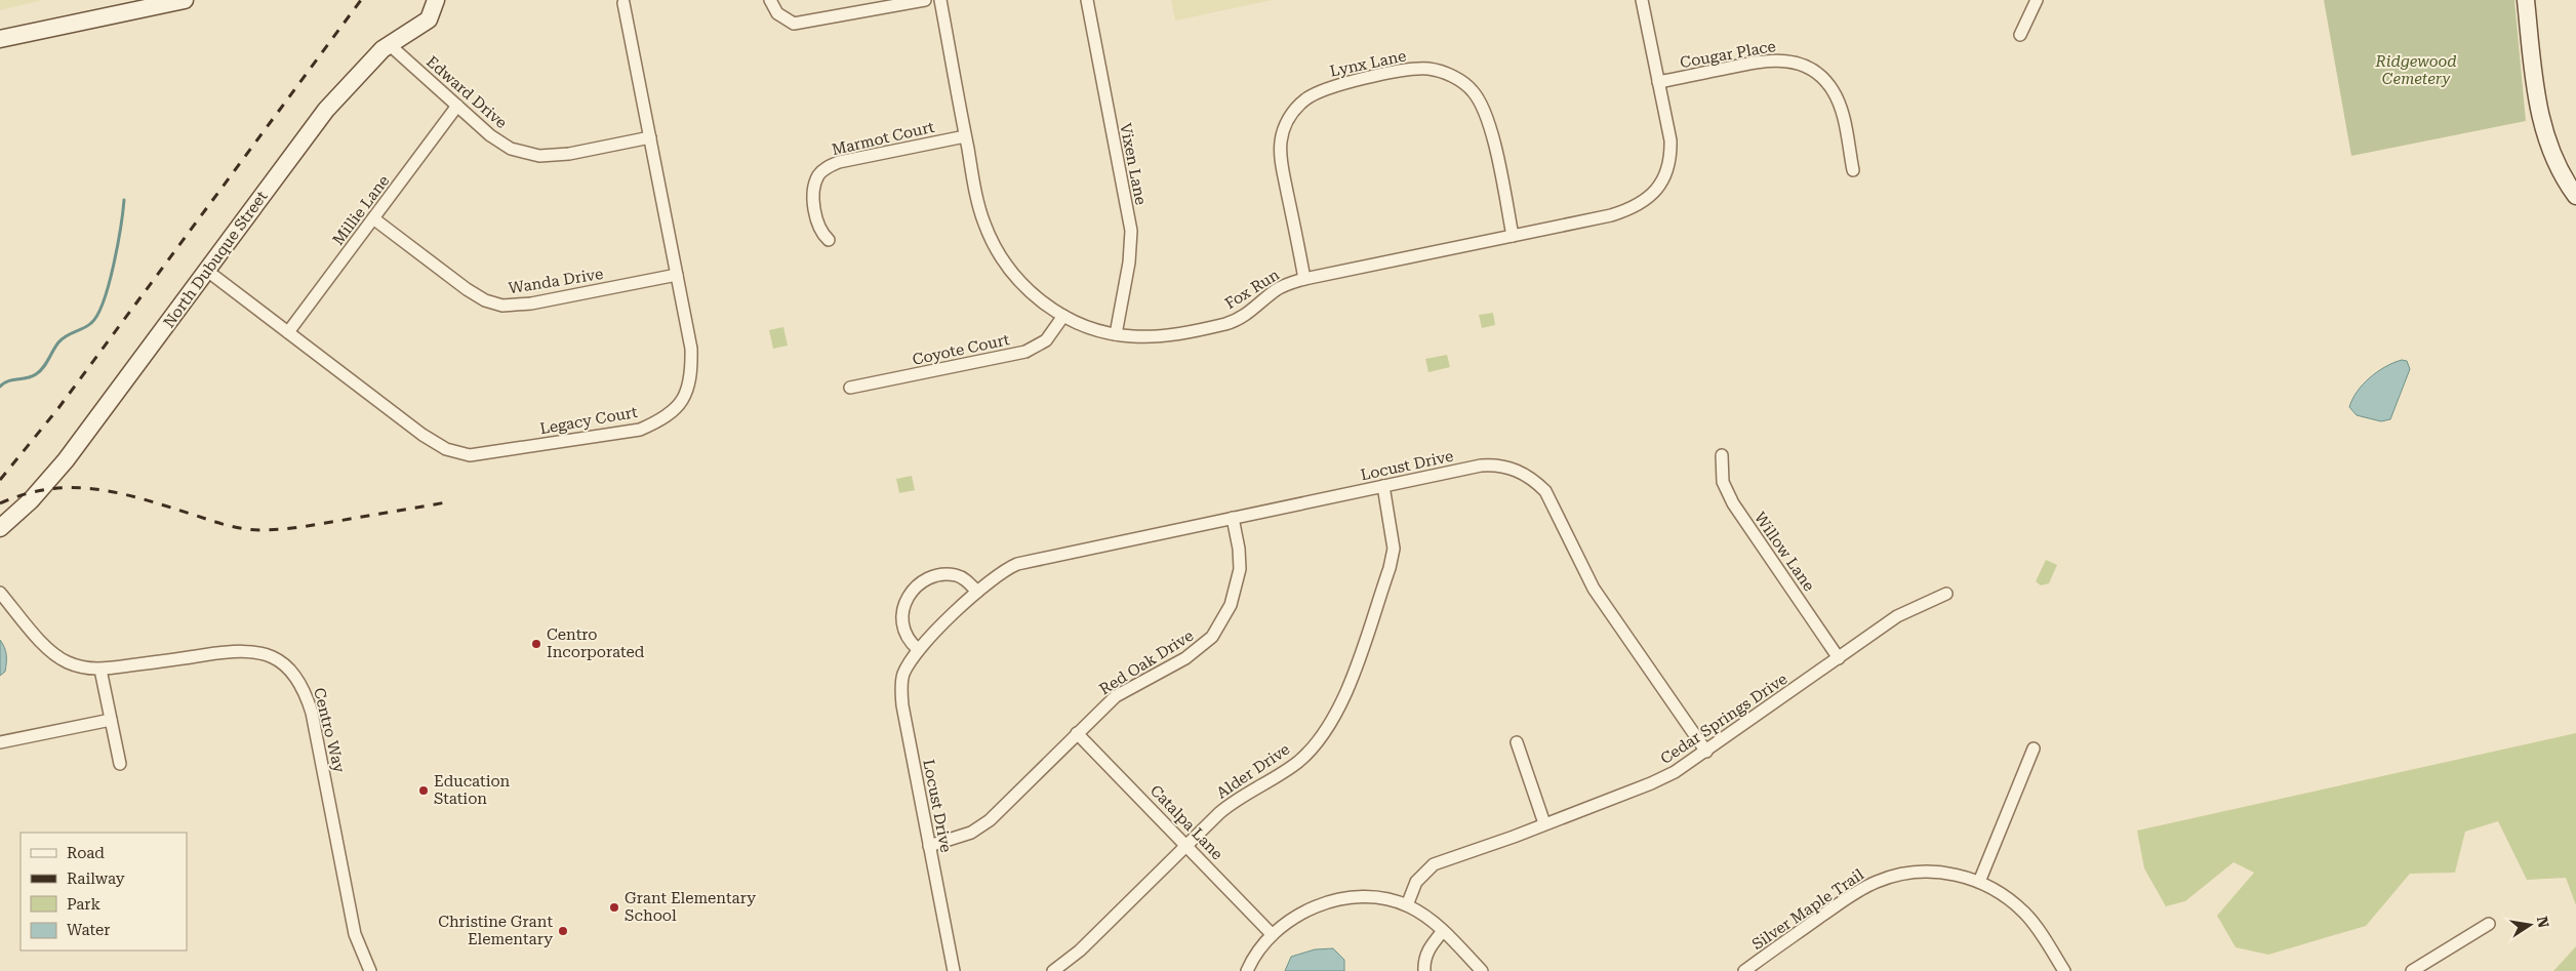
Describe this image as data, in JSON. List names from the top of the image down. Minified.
{"streets":{"main road":["North Dubuque Street"],"street":["Cougar Place","Lynx Lane","Edward Drive","Marmot Court","Vixen Lane","Millie Lane","Wanda Drive","Fox Run","Coyote Court","Legacy Court","Locust Drive","Willow Lane","Red Oak Drive","Cedar Springs Drive","Centro Way","Alder Drive","Catalpa Lane","Silver Maple Trail"]},"crossings":[["Cougar Place","Fox Run"],["Lynx Lane","Fox Run"],["Edward Drive","Millie Lane"],["Edward Drive","North Dubuque Street"],["Edward Drive","Legacy Court"],["Marmot Court","Fox Run"],["Vixen Lane","Fox Run"],["Millie Lane","Wanda Drive"],["Millie Lane","Legacy Court"],["North Dubuque Street","Legacy Court"],["Wanda Drive","Legacy Court"],["Fox Run","Coyote Court"],["Locust Drive","Red Oak Drive"],["Locust Drive","Cedar Springs Drive"],["Locust Drive","Alder Drive"],["Willow Lane","Cedar Springs Drive"],["Red Oak Drive","Catalpa Lane"],["Alder Drive","Catalpa Lane"]],"parks":["Ridgewood Cemetery"],"places":["Centro Incorporated","Education Station","Grant Elementary School","Christine Grant Elementary"],"legend":["Road","Railway","Park","Water"],"north":"right"}
